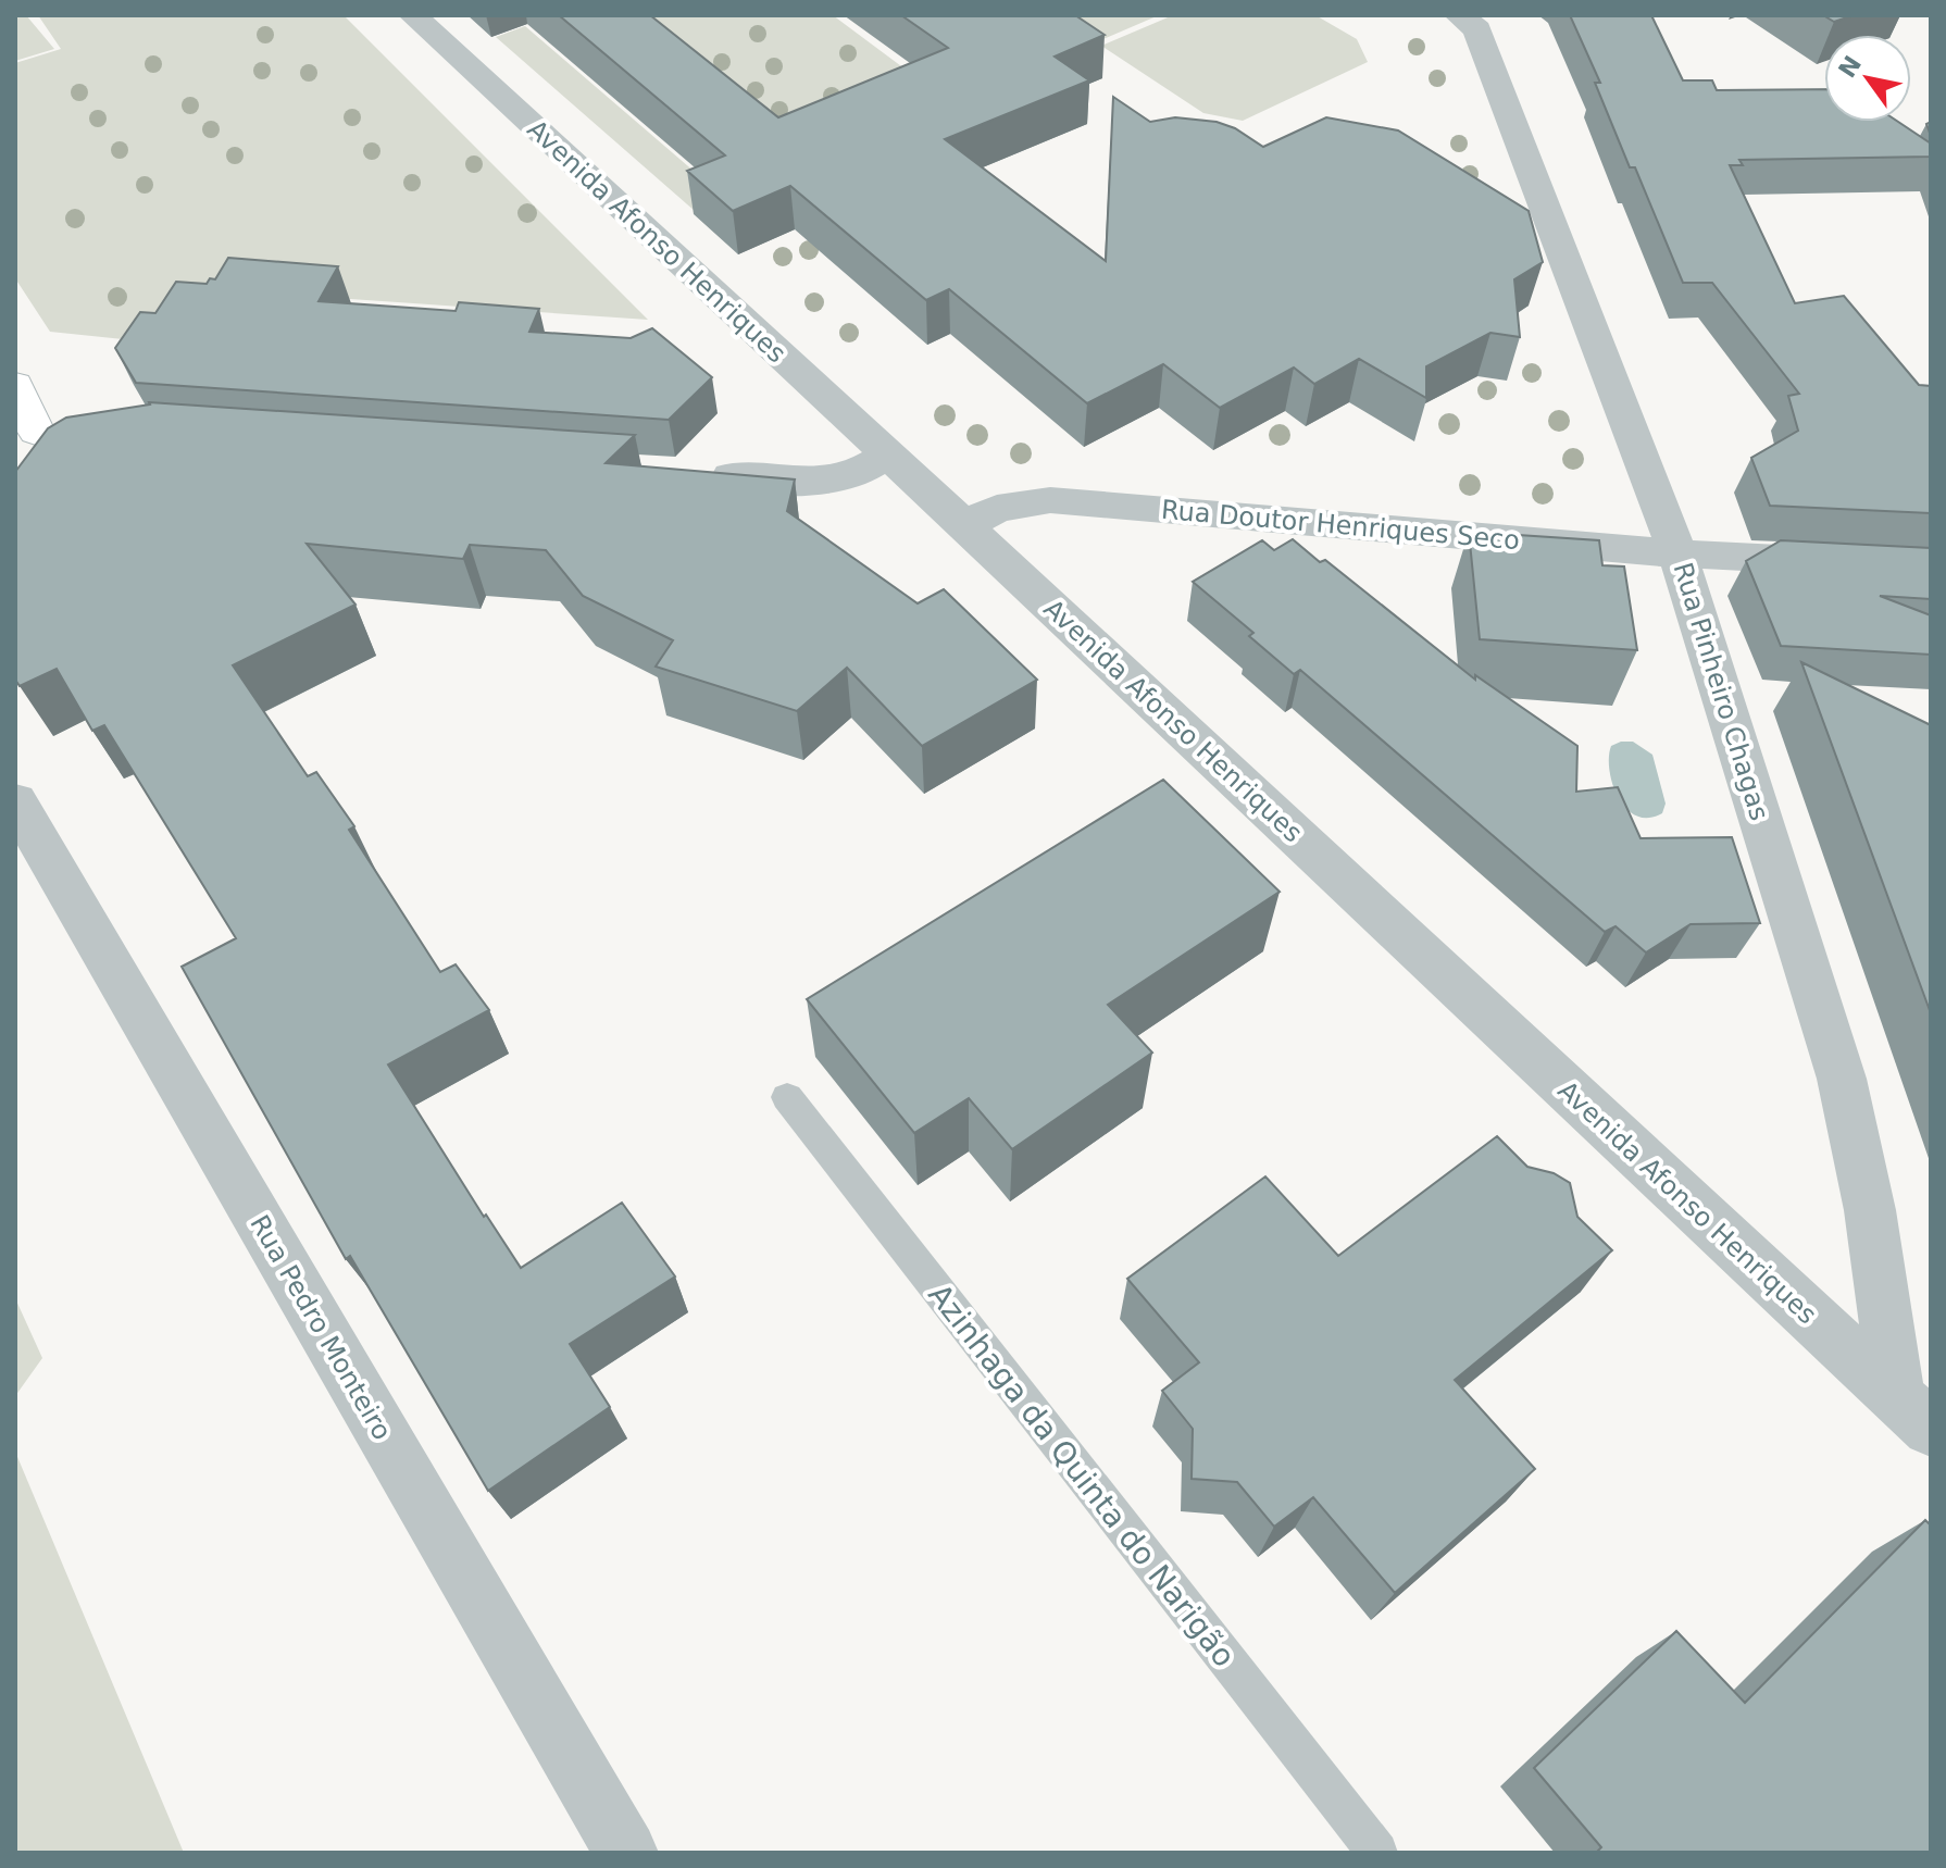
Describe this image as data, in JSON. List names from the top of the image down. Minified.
{"streets":{"street":["Avenida Afonso Henriques","Rua Doutor Henriques Seco","Rua Pinheiro Chagas","Rua Pedro Monteiro"],"lane":["Azinhaga da Quinta do Narigão"]},"crossings":[["Avenida Afonso Henriques","Rua Doutor Henriques Seco"],["Avenida Afonso Henriques","Rua Pinheiro Chagas"],["Rua Doutor Henriques Seco","Rua Pinheiro Chagas"]],"north":"top left"}
